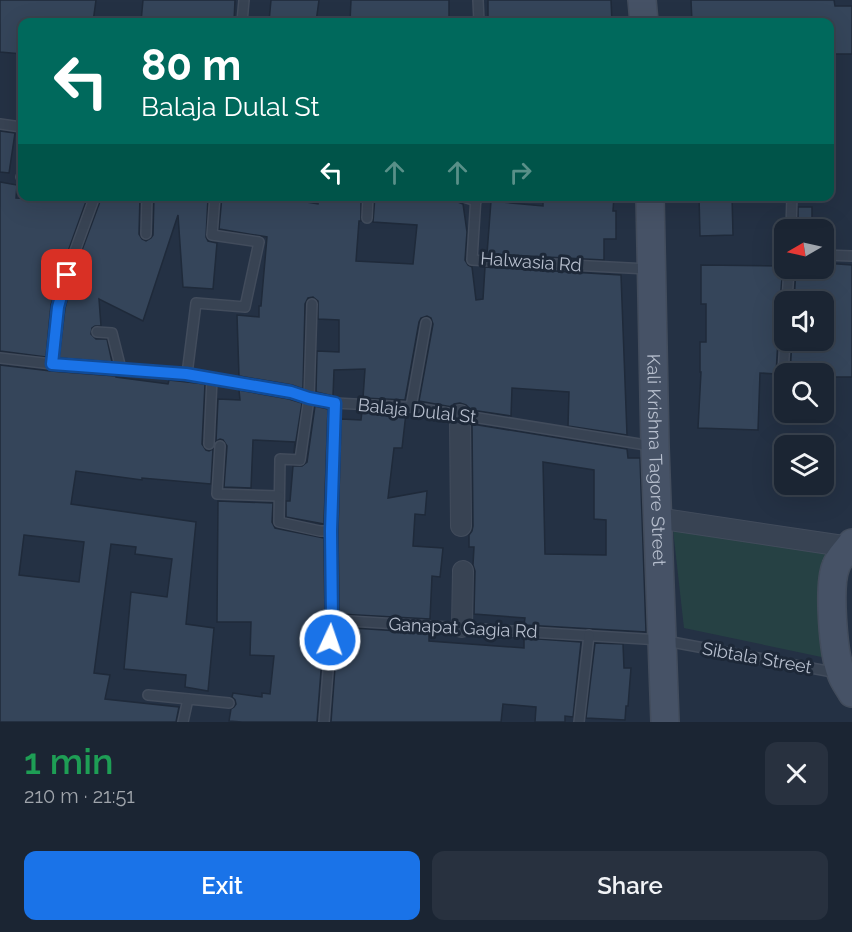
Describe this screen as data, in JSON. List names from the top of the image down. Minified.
{"streets":{"main road":["Kali Krishna Tagore Street"],"lane":["Halwasia Rd","Balaja Dulal St","Ganapat Gagia Rd","Sibtala Street"]},"crossings":[["Halwasia Rd","Kali Krishna Tagore Street"],["Balaja Dulal St","Kali Krishna Tagore Street"],["Kali Krishna Tagore Street","Ganapat Gagia Rd"],["Kali Krishna Tagore Street","Sibtala Street"],["Ganapat Gagia Rd","Sibtala Street"]],"north":"left","page":{"turn":["80 m","Balaja Dulal St"],"heading":["1 min","210 m · 21:51"],"buttons":["Exit","Share"]}}
